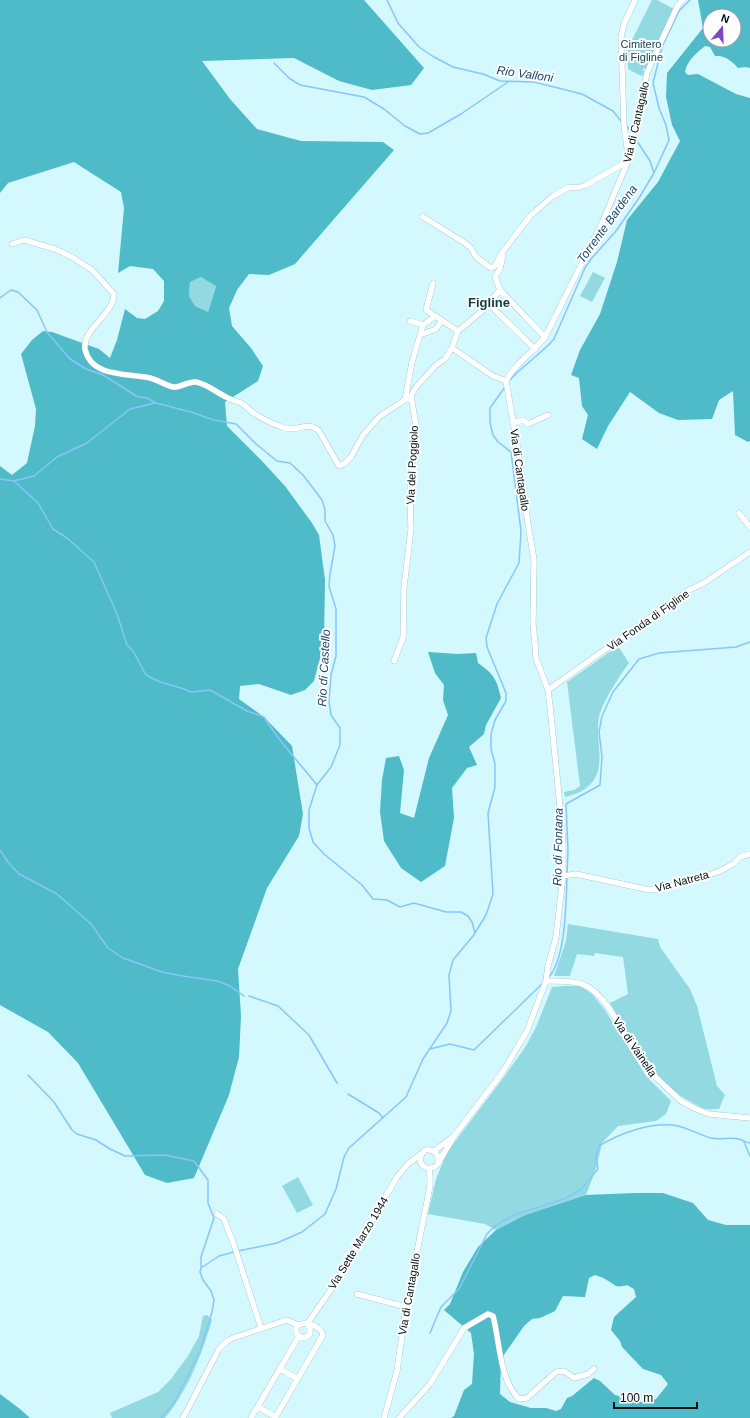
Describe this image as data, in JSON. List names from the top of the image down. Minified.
{"streets":{"street":["Via di Cantagallo","Via del Poggiolo","Via Fonda di Figline","Via Natreta","Via di Vainella","Via Sette Marzo 1944"]},"crossings":[["Via di Cantagallo","Via Fonda di Figline"],["Via di Cantagallo","Via Natreta"],["Via di Cantagallo","Via di Vainella"],["Via di Cantagallo","Via Sette Marzo 1944"]],"districts":["Figline"],"water":["Rio Valloni","Torrente Bardena","Rio di Castello","Rio di Fontana"],"parks":["Cimitero di Figline"],"scale_bar":"100 m","north":"top"}
